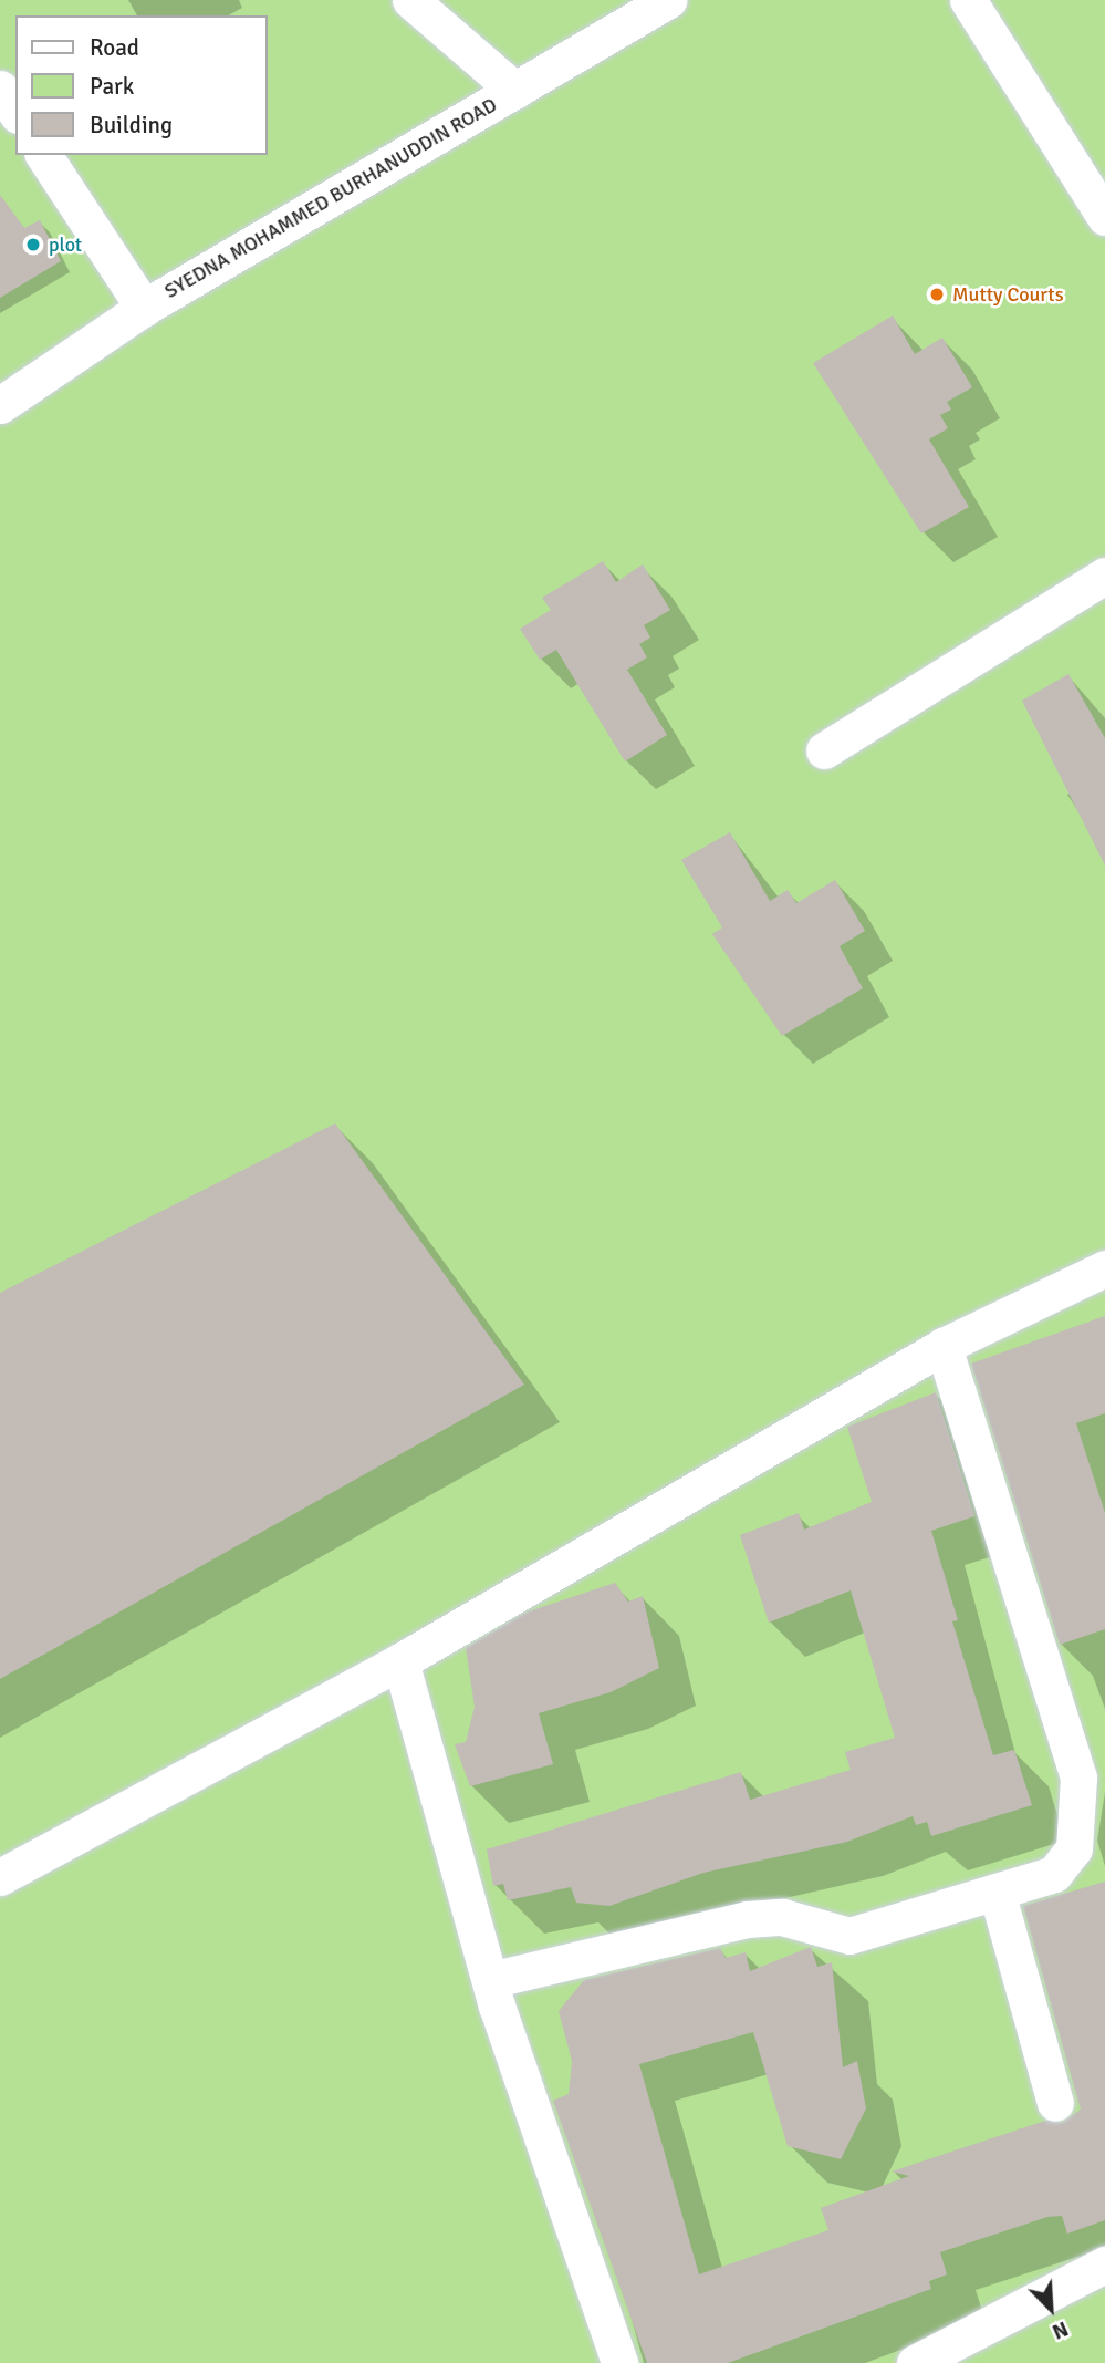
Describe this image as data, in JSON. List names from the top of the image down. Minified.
{"streets":{"street":["SYEDNA MOHAMMED BURHANUDDIN ROAD"]},"places":["plot","Mutty Courts"],"legend":["Road","Park","Building"],"north":"bottom right"}
